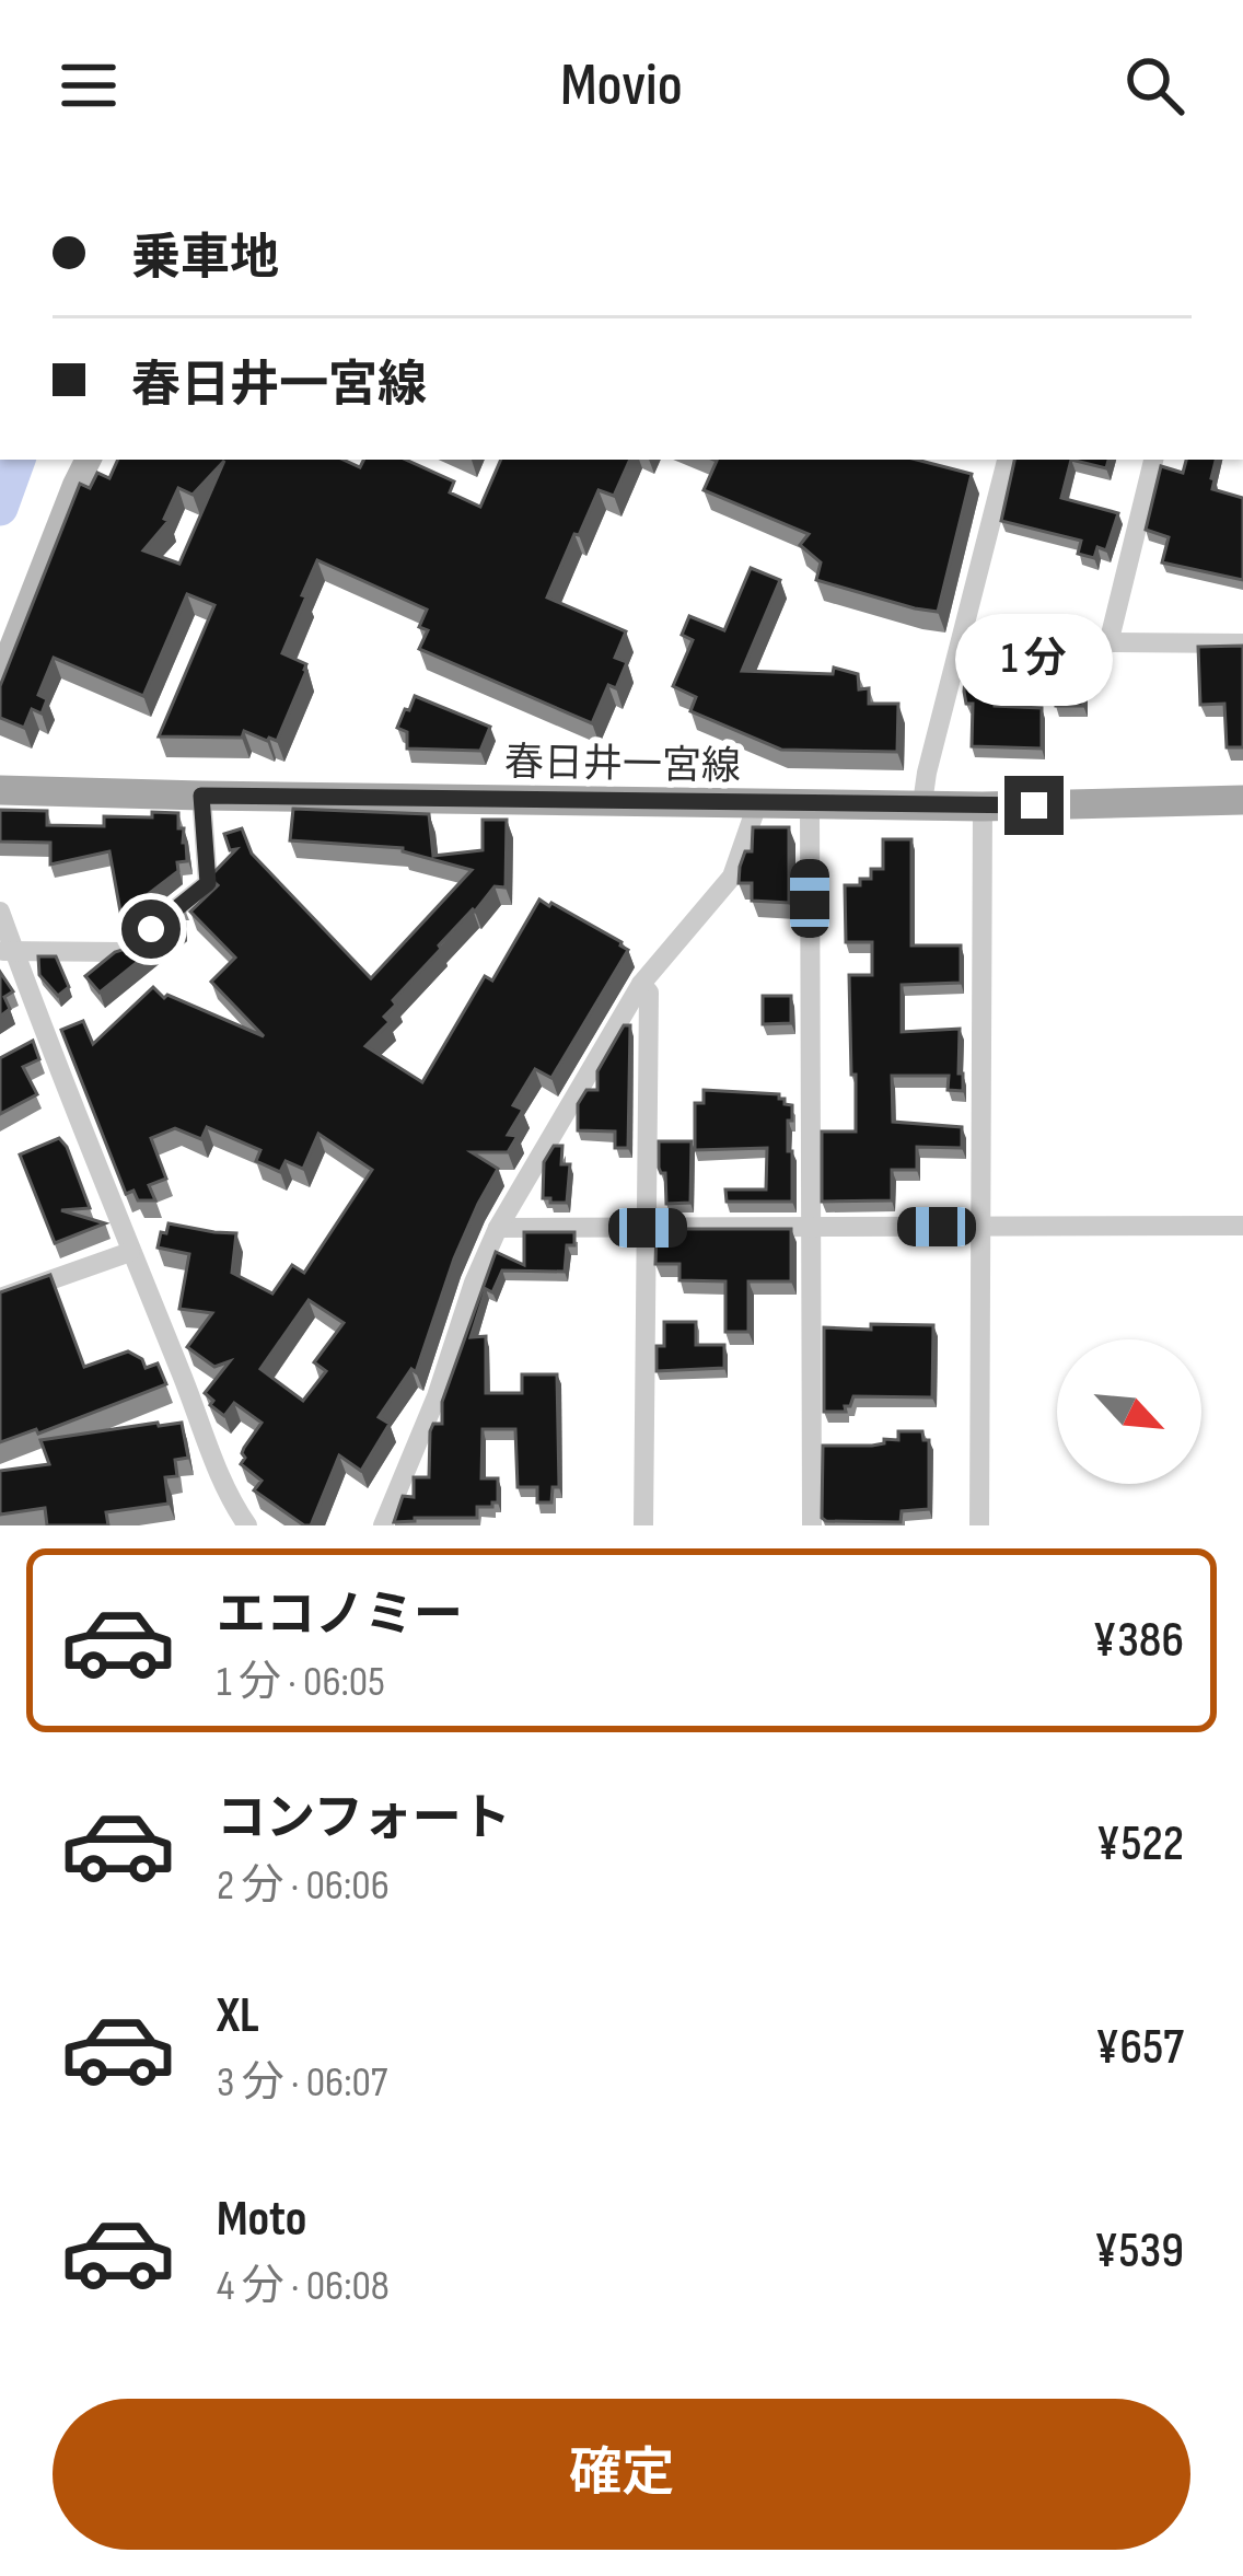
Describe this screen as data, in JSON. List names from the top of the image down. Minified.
{"streets":{"main road":["春日井一宮線"]},"north":"bottom right","page":{"header":"Movio","banner":["乗車地","春日井一宮線"],"bubble":"1 分","list":[{"name":"エコノミー","note":"1 分 · 06:05","value":"¥386"},{"name":"コンフォート","note":"2 分 · 06:06","value":"¥522"},{"name":"XL","note":"3 分 · 06:07","value":"¥657"},{"name":"Moto","note":"4 分 · 06:08","value":"¥539"}],"buttons":"確定"}}
